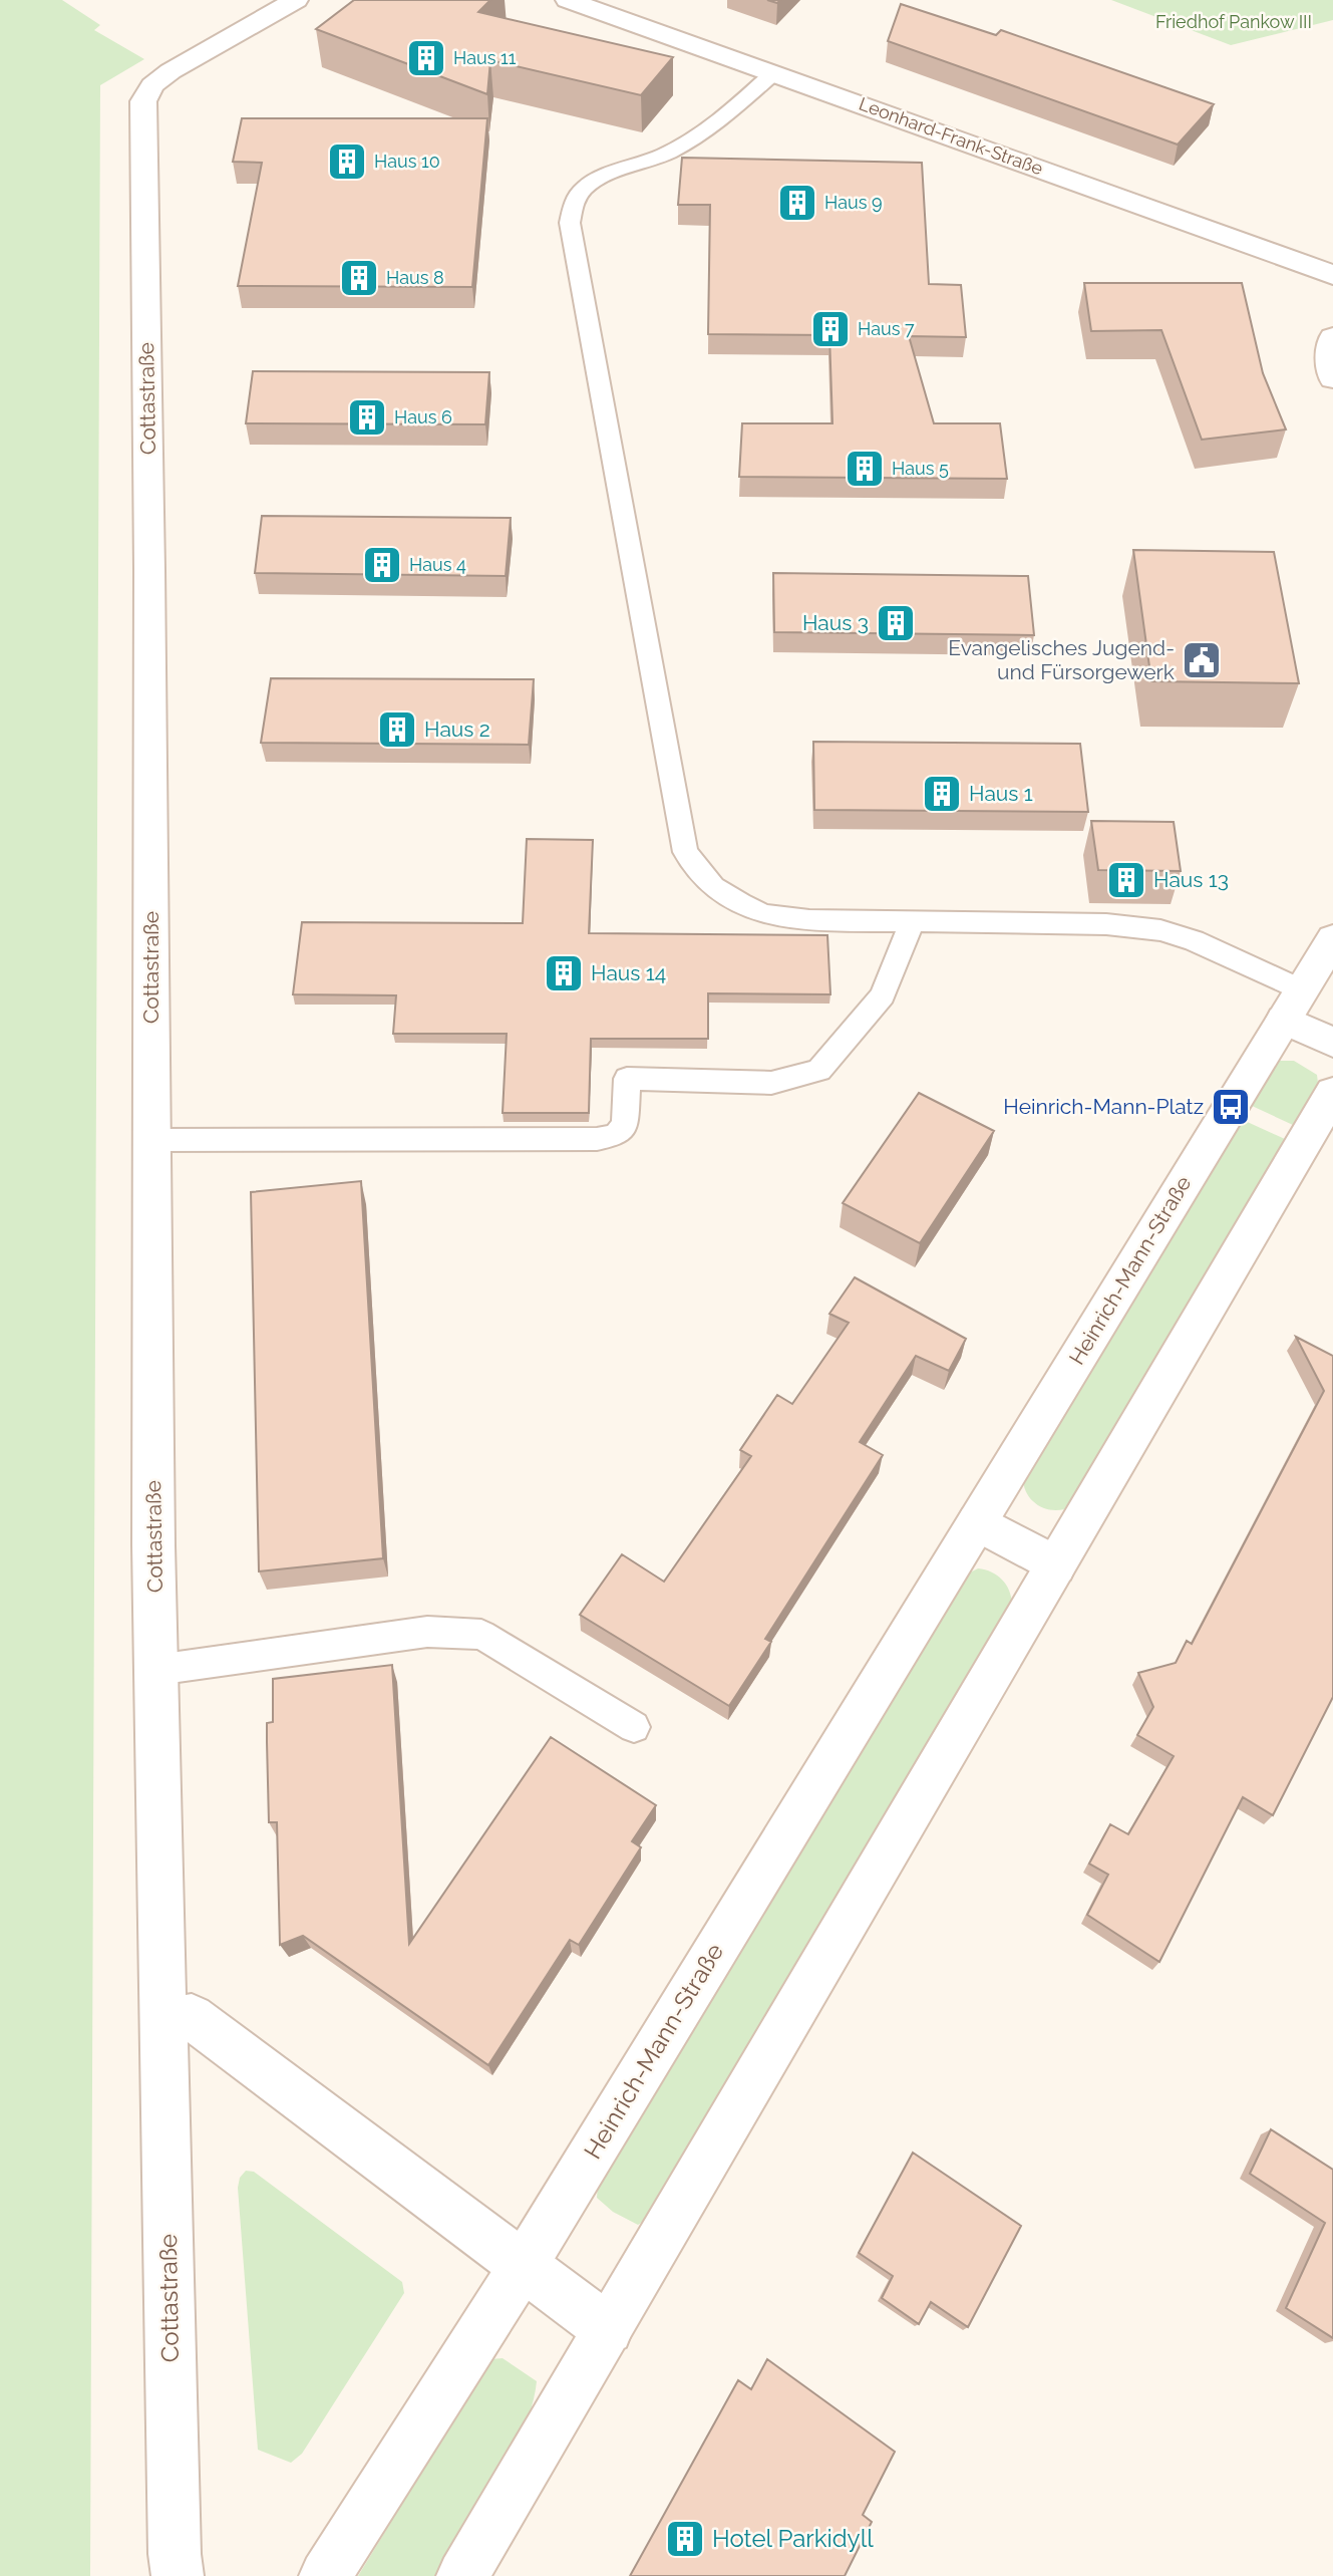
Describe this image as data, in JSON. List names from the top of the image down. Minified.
{"streets":{"street":["Leonhard-Frank-Straße","Cottastraße","Heinrich-Mann-Straße"]},"parks":["Friedhof Pankow III"],"places":{"building":["Haus 11","Haus 10","Haus 9","Haus 8","Haus 7","Haus 6","Haus 5","Haus 4","Haus 3","Haus 2","Haus 1","Haus 13","Haus 14","Hotel Parkidyll"],"public building":["Evangelisches Jugend- und Fürsorgewerk"],"bus stop":["Heinrich-Mann-Platz"]}}
